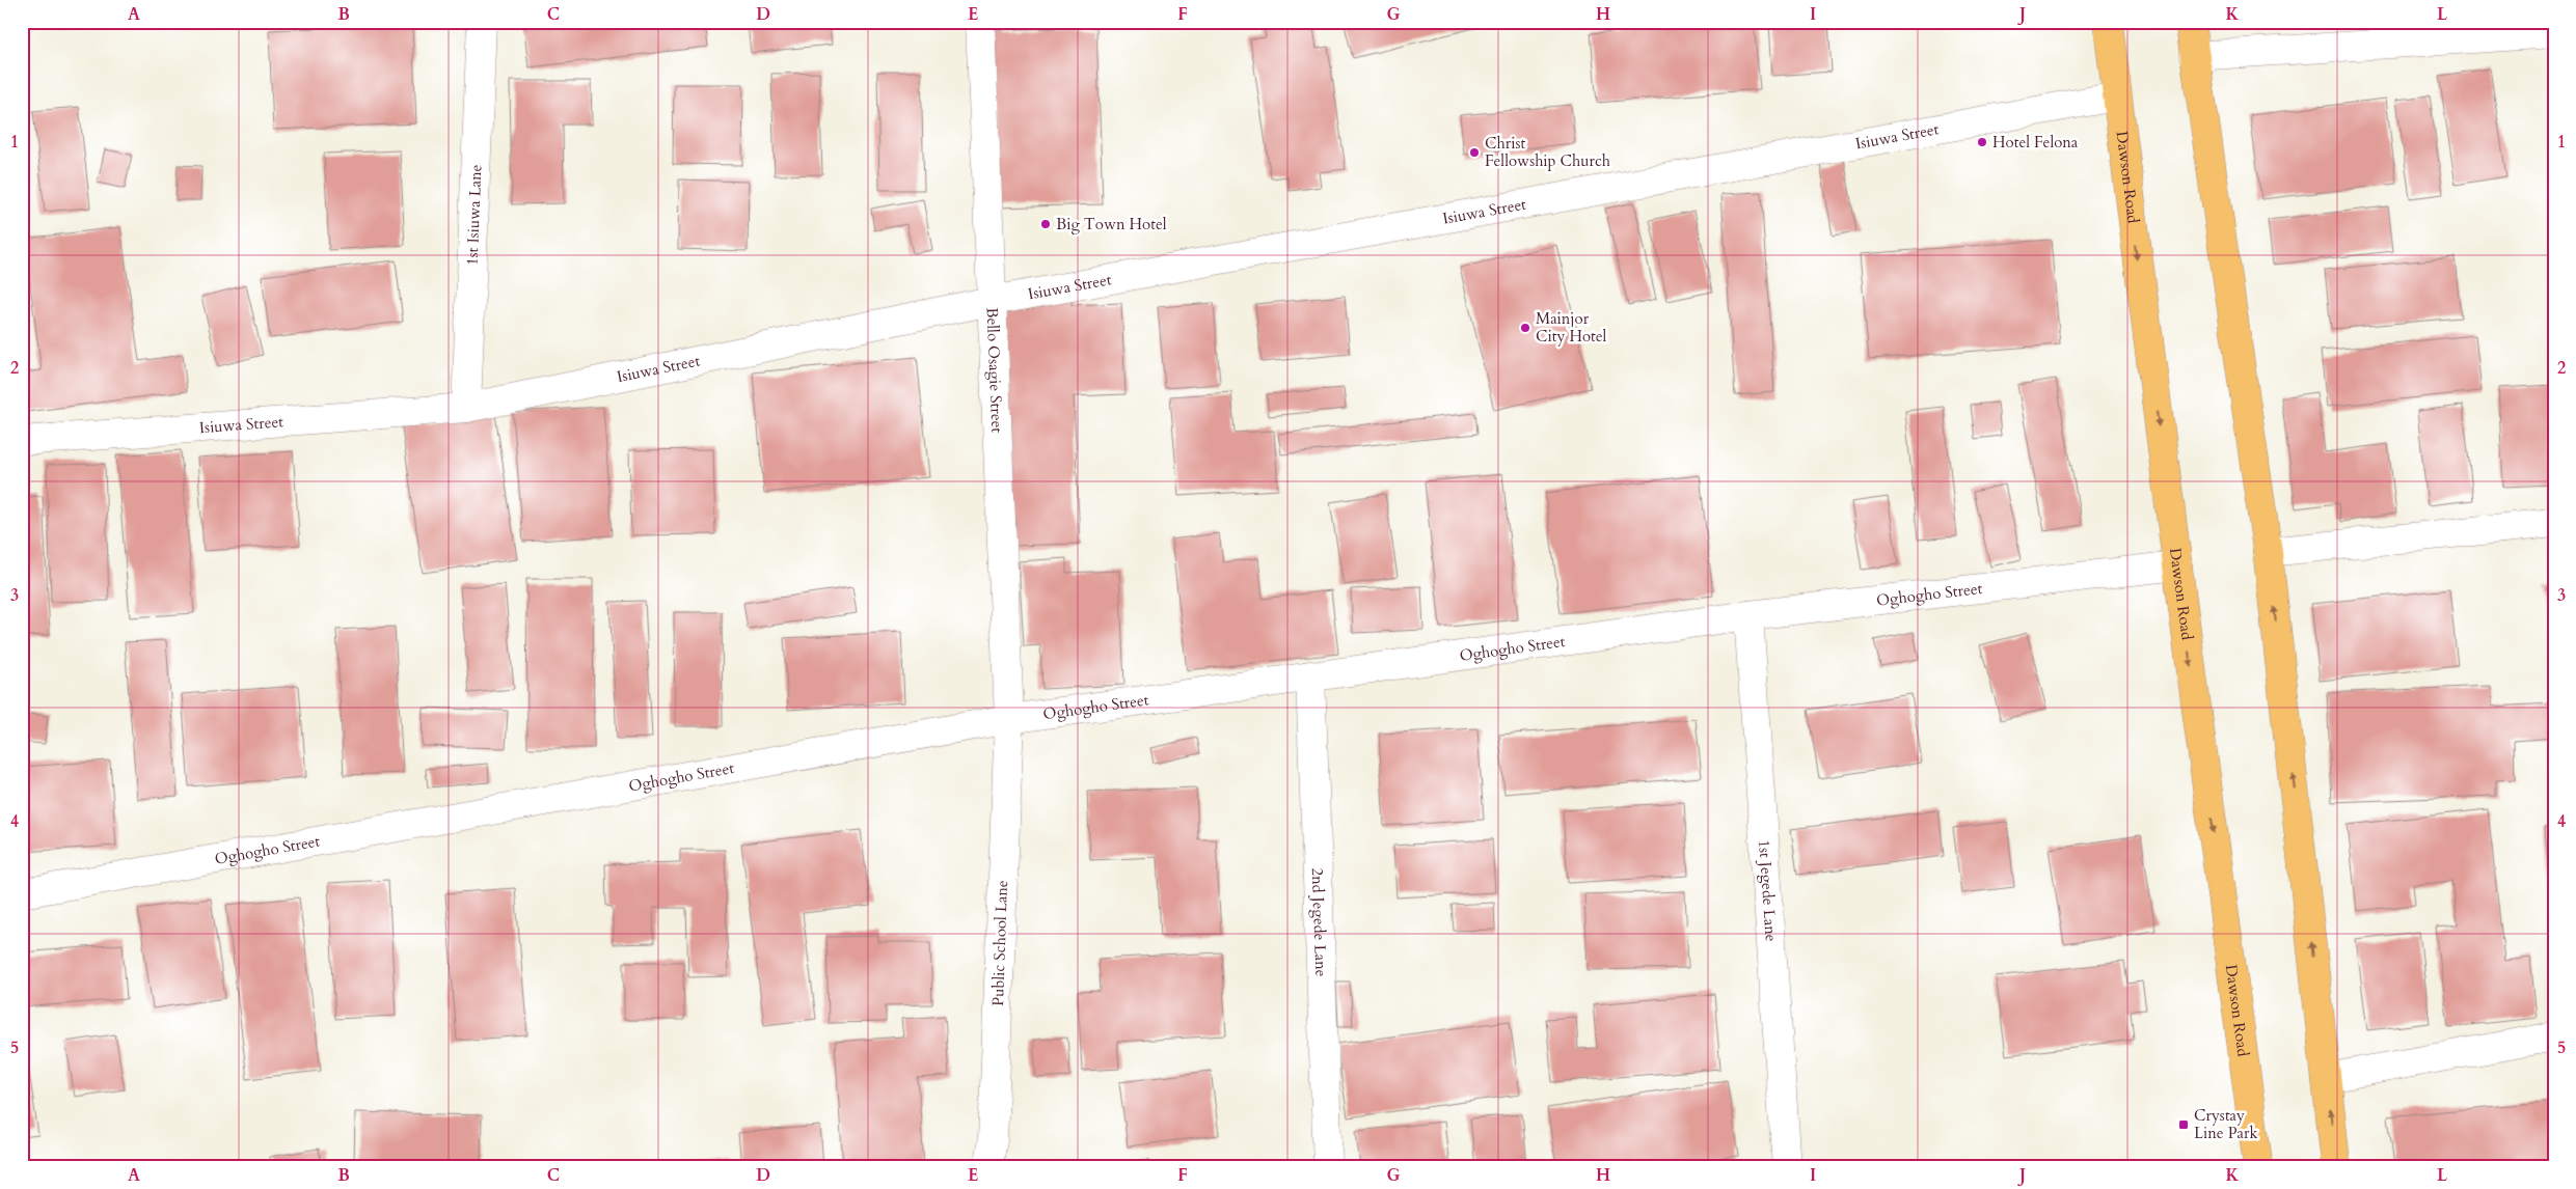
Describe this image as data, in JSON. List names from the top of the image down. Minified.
{"streets":{"highway":["Dawson Road"],"street":["Isiuwa Street","1st Isiuwa Lane","Bello Osagie Street","Oghogho Street","1st Jegede Lane","2nd Jegede Lane","Public School Lane"]},"crossings":[["Isiuwa Street","Dawson Road"],["Isiuwa Street","1st Isiuwa Lane"],["Isiuwa Street","Bello Osagie Street"],["Dawson Road","Oghogho Street"],["Bello Osagie Street","Oghogho Street"],["Bello Osagie Street","Public School Lane"],["Oghogho Street","1st Jegede Lane"],["Oghogho Street","2nd Jegede Lane"],["Oghogho Street","Public School Lane"]],"places":{"other":["Hotel Felona","Christ Fellowship Church","Big Town Hotel","Mainjor City Hotel"],"transit":["Crystay Line Park"]},"grid":{"columns":["A","B","C","D","E","F","G","H","I","J","K","L"],"rows":["1","2","3","4","5"]}}
